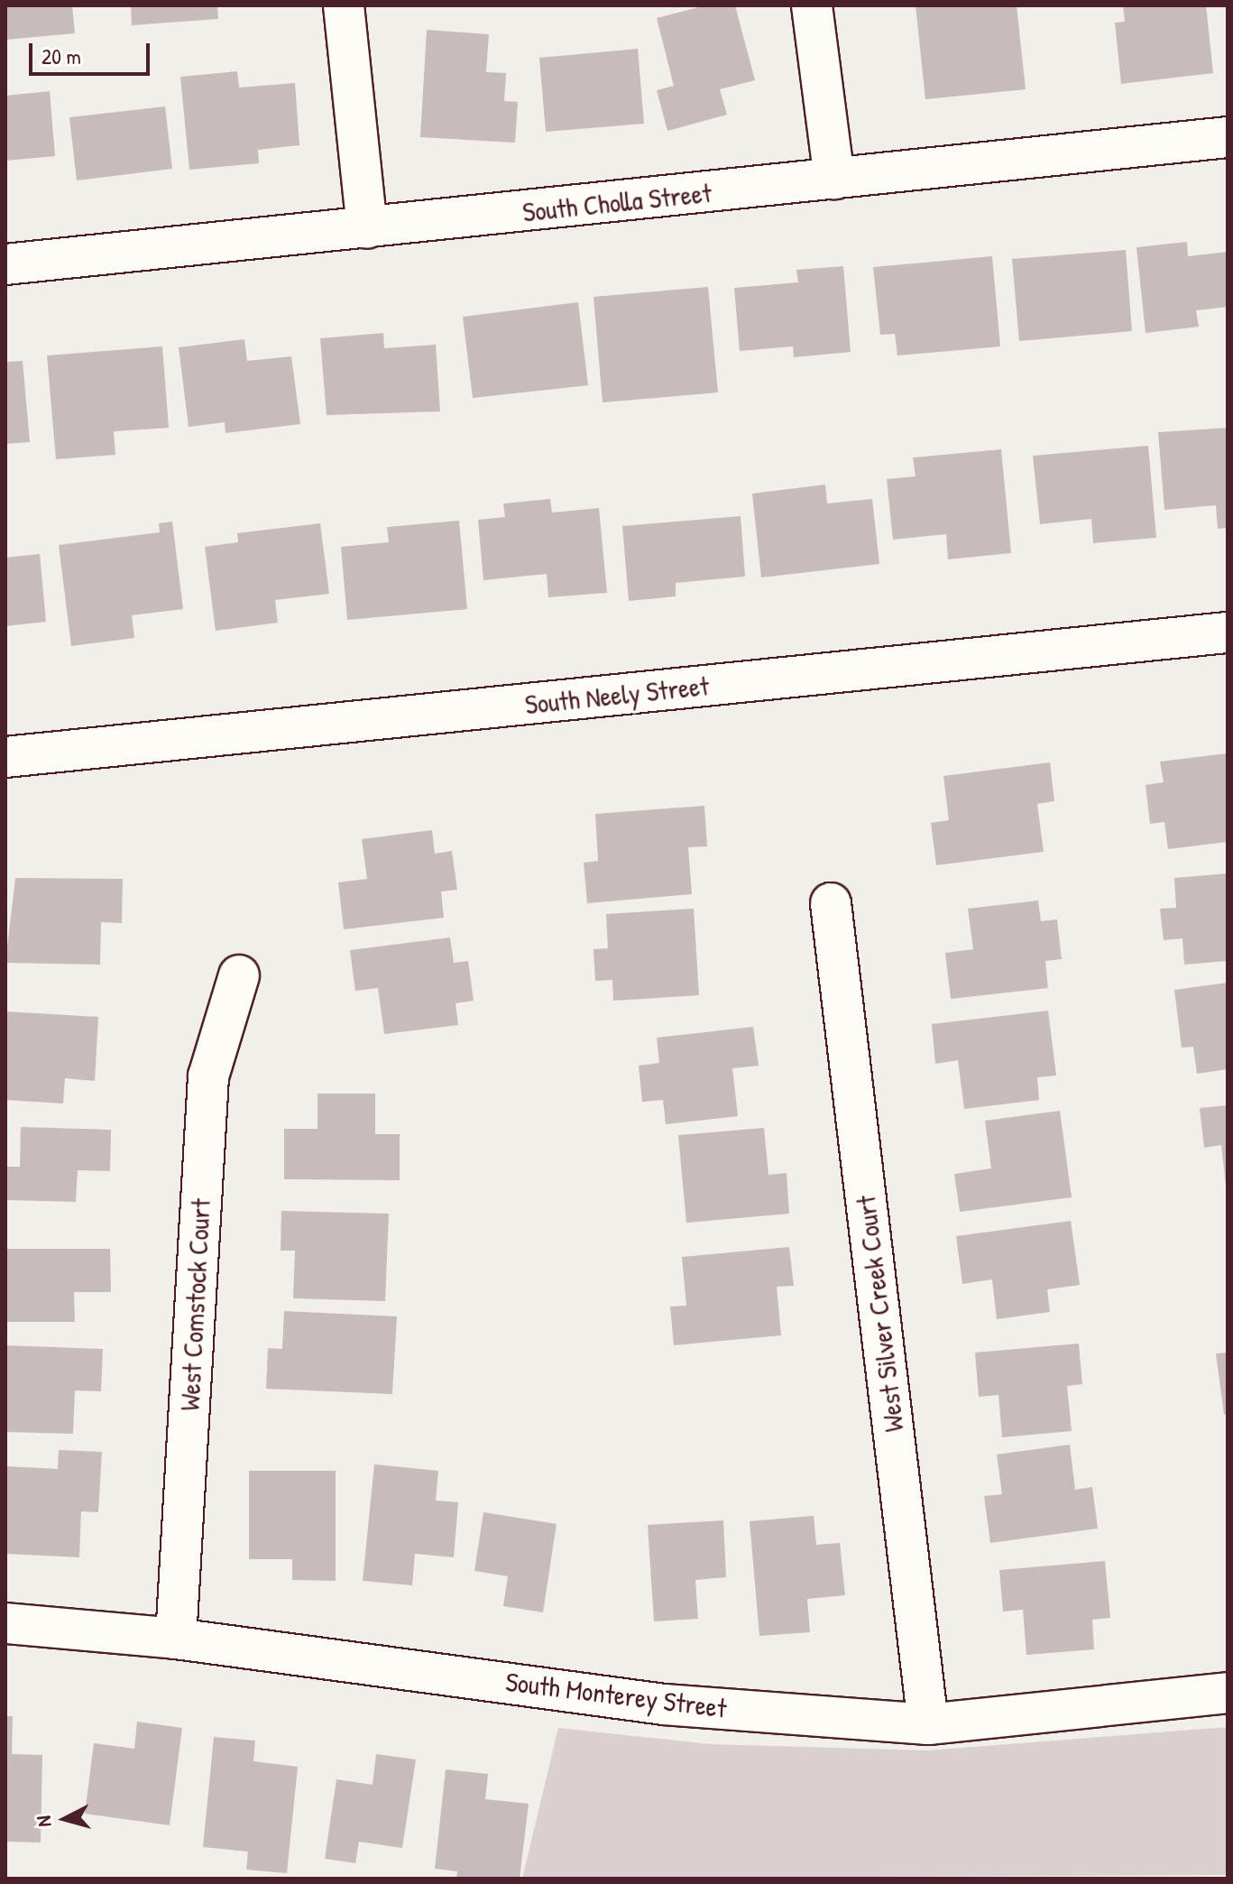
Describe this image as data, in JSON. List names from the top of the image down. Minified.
{"streets":{"street":["South Cholla Street","South Neely Street","West Comstock Court","West Silver Creek Court","South Monterey Street"]},"crossings":[["West Comstock Court","South Monterey Street"],["West Silver Creek Court","South Monterey Street"]],"scale_bar":"20 m","north":"left"}
